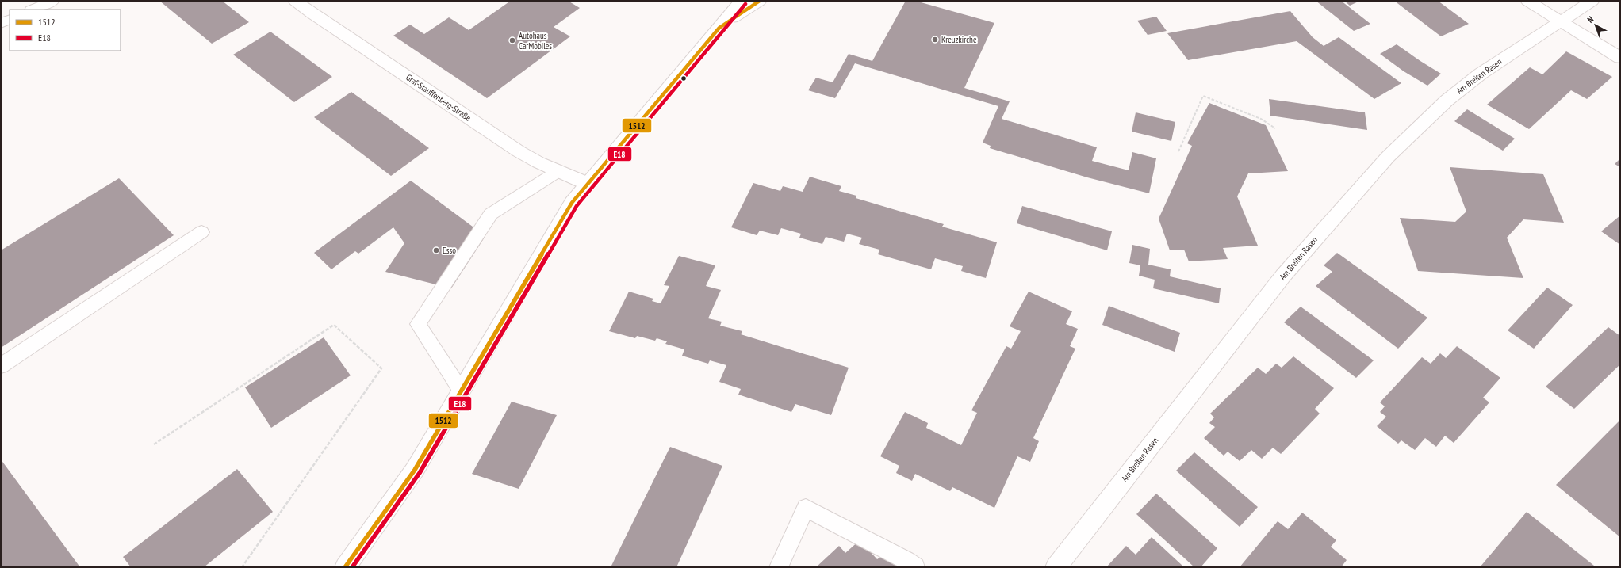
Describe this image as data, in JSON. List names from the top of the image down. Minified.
{"streets":{"street":["Am Breiten Rasen","Graf-Stauffenberg-Straße"]},"places":["Kreuzkirche","Autohaus CarMobiles","Esso"],"lines":["transit line 1512","transit line E18"],"legend":["1512","E18"],"north":"top left"}
